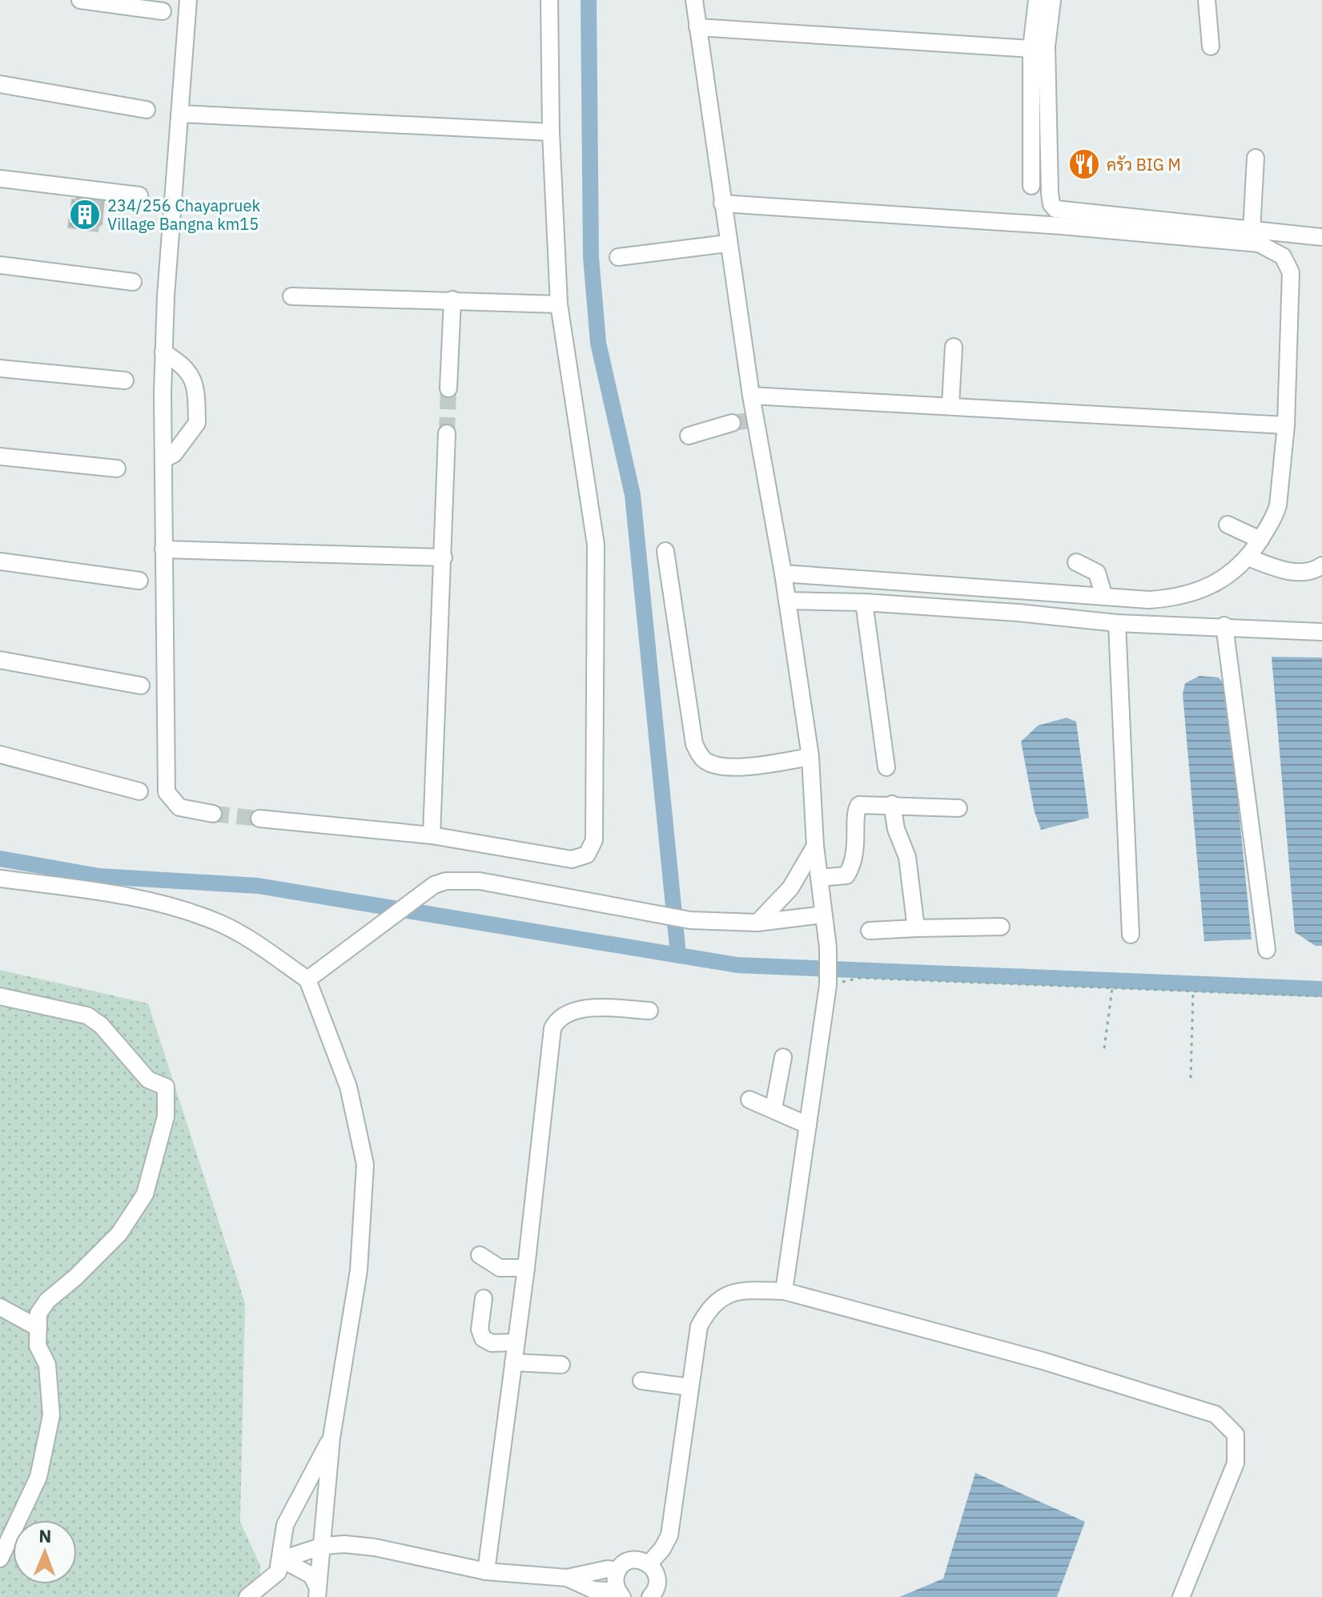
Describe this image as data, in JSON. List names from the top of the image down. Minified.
{"places":{"restaurant":["ครัว BIG M"],"building":["234/256 Chayapruek Village Bangna km15"]},"north":"top"}
